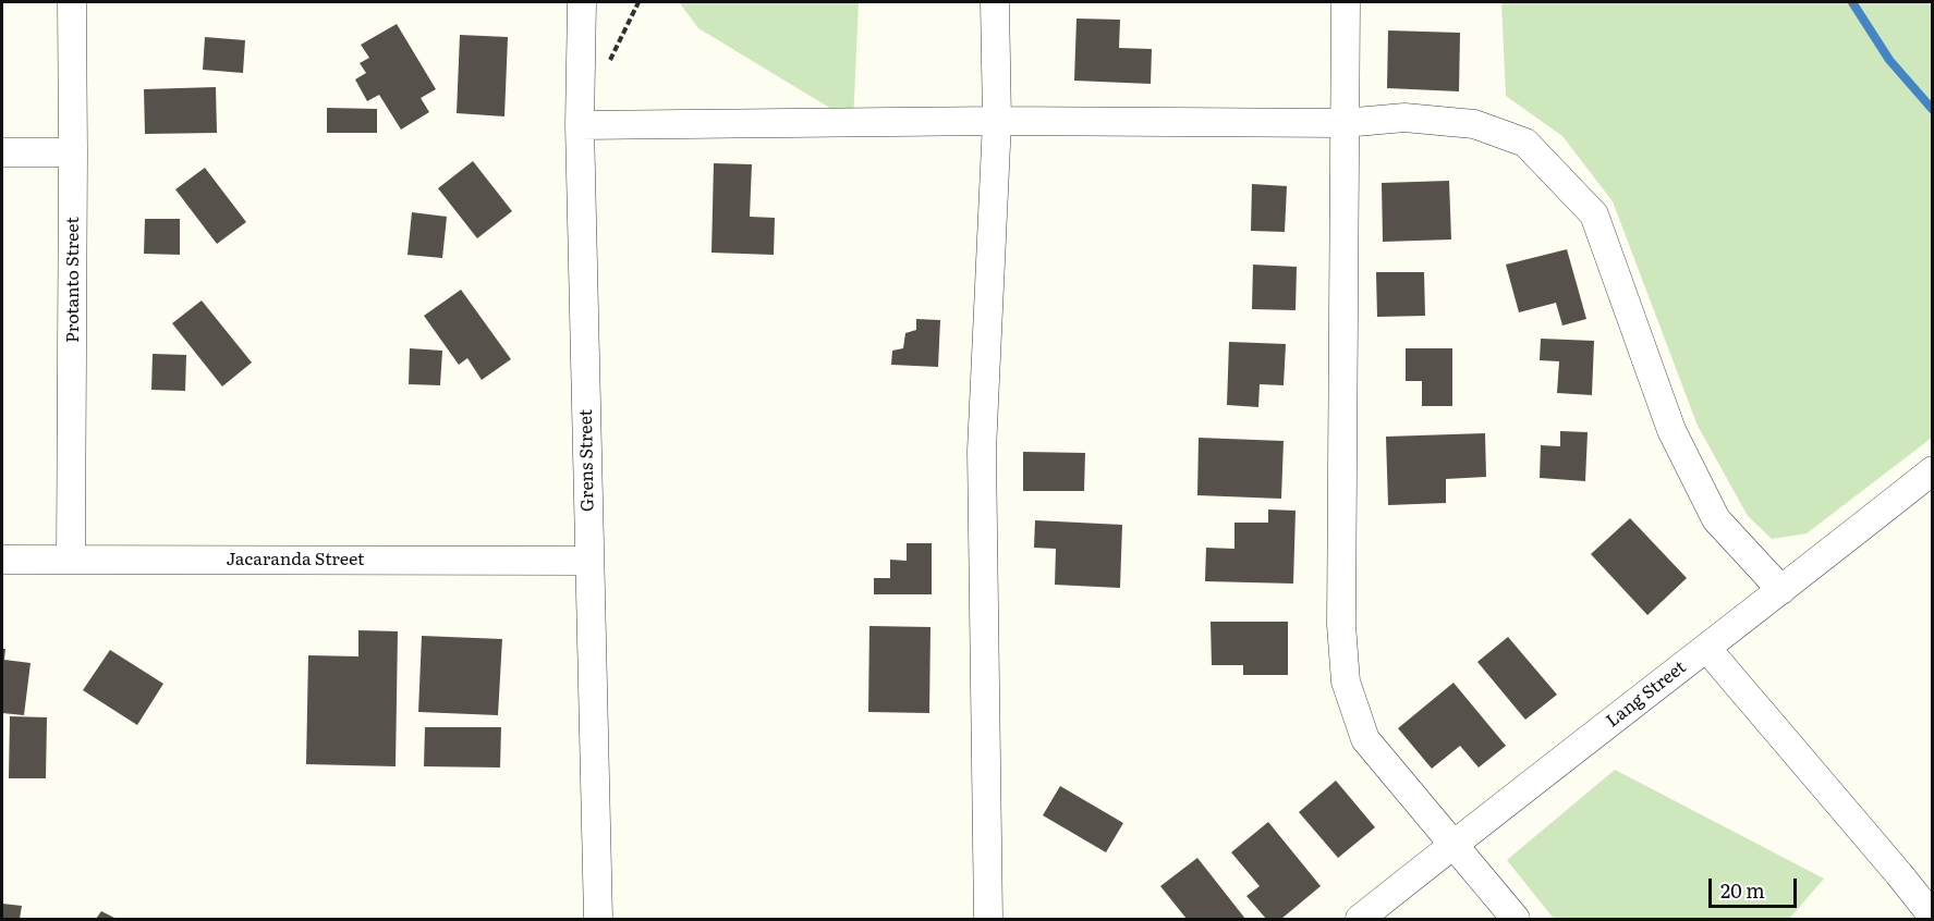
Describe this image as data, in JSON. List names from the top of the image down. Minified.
{"streets":{"street":["Protanto Street","Grens Street","Jacaranda Street","Lang Street"]},"crossings":[["Protanto Street","Jacaranda Street"],["Grens Street","Jacaranda Street"]],"scale_bar":"20 m"}
